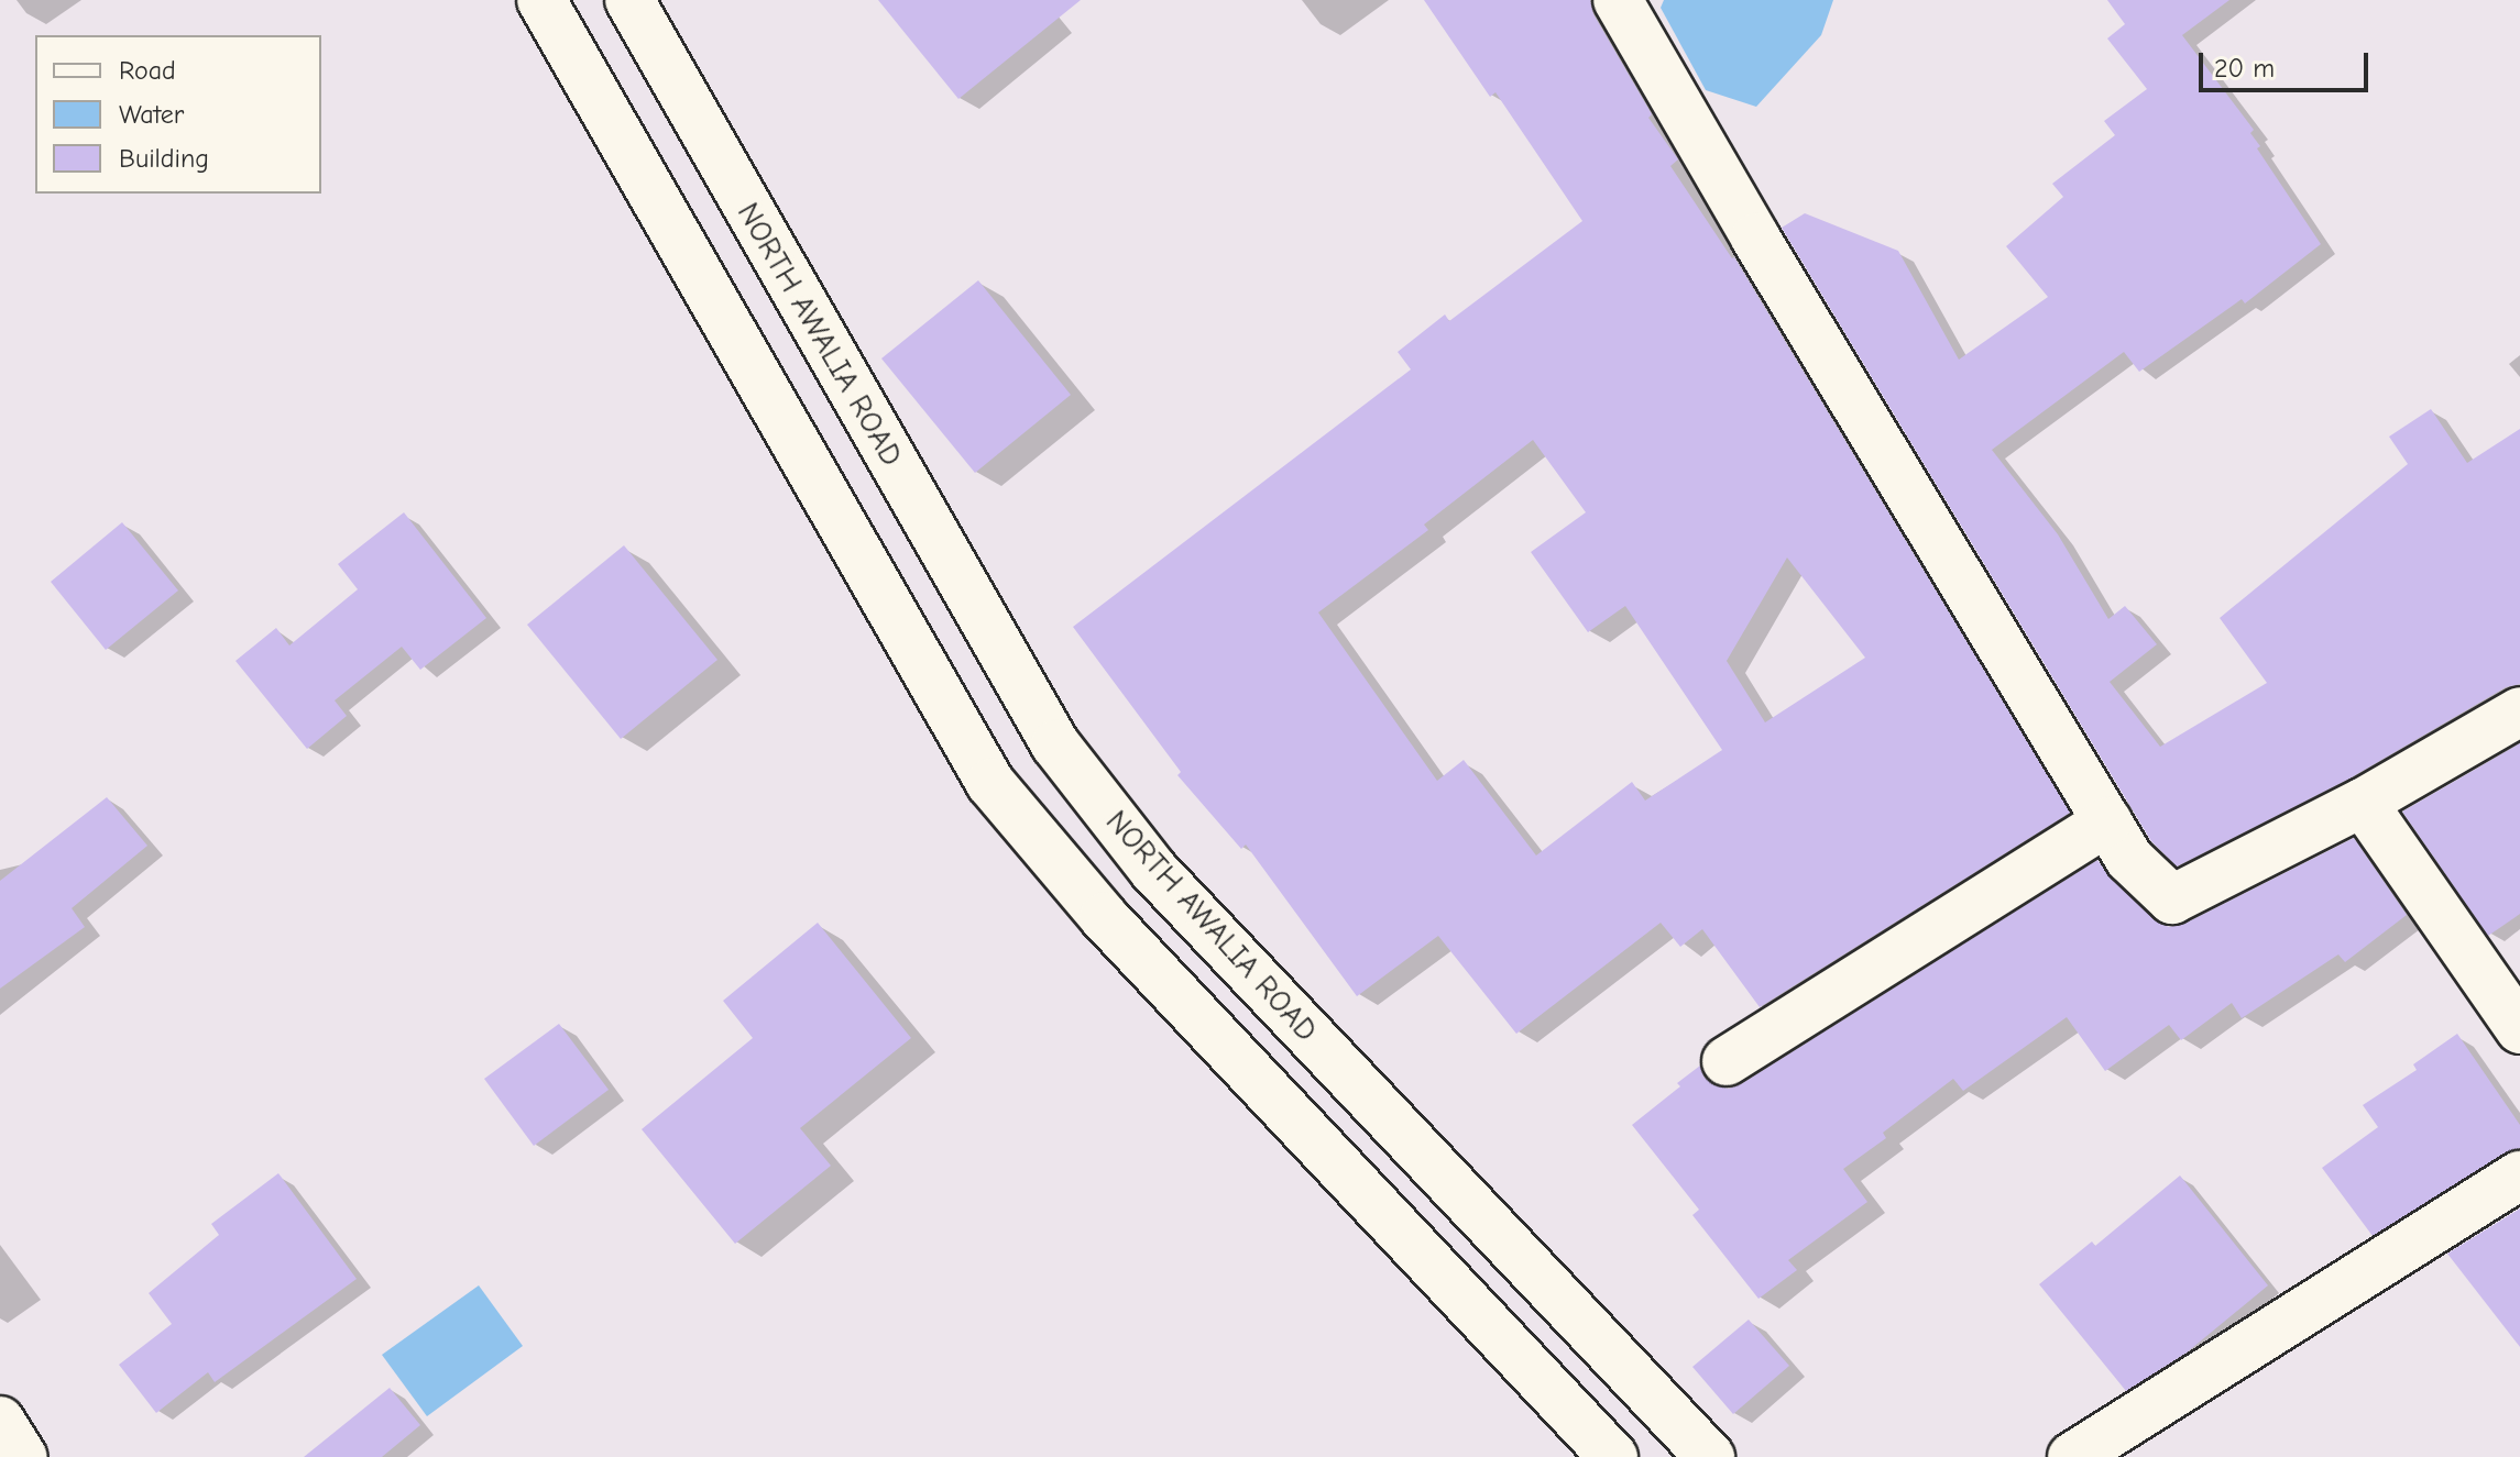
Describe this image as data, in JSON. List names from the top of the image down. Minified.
{"streets":{"main road":["NORTH AWALIA ROAD"]},"legend":["Road","Water","Building"],"scale_bar":"20 m"}
